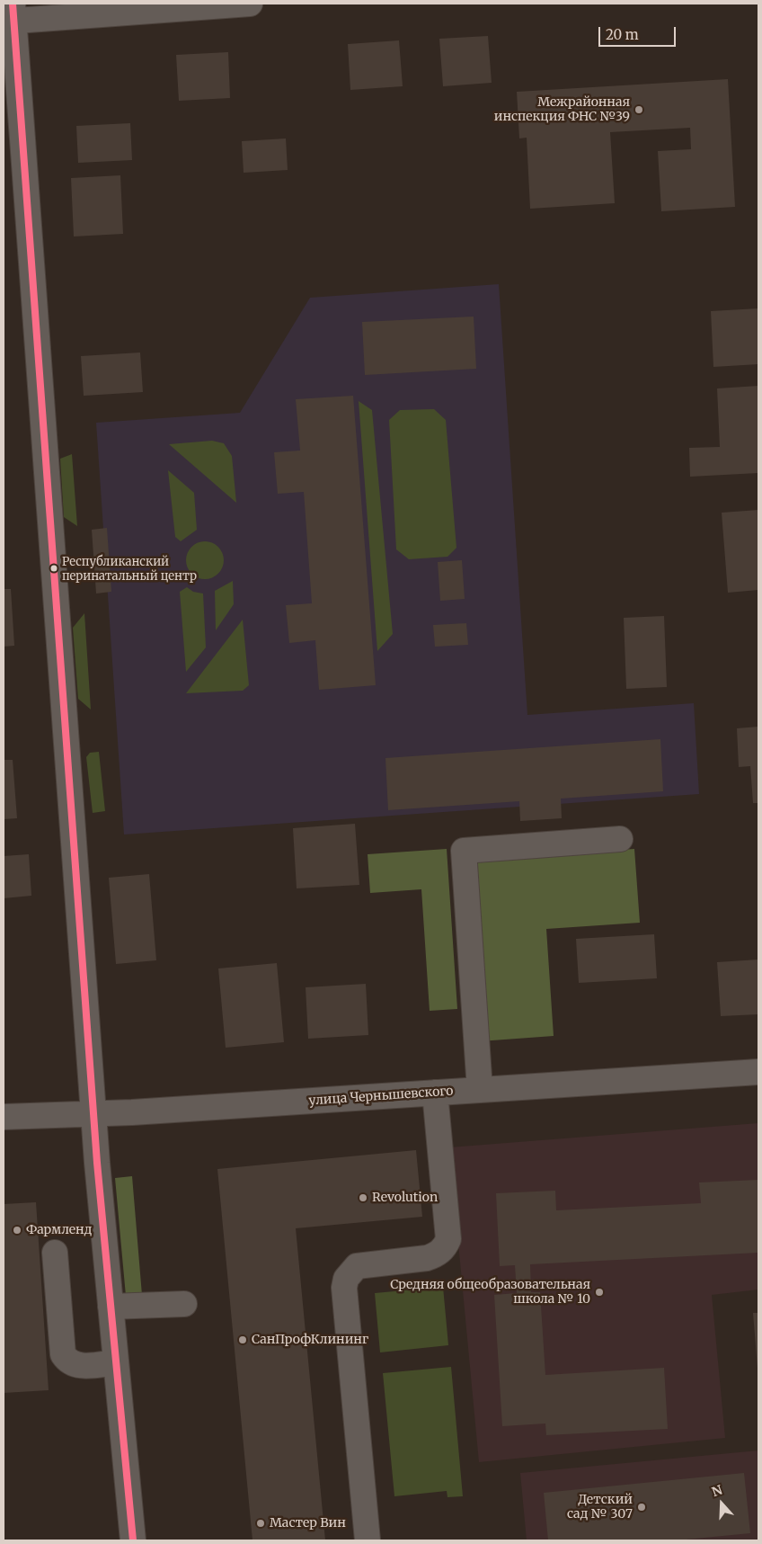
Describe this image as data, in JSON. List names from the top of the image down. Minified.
{"streets":{"street":["улица Чернышевского"]},"places":["Межрайонная инспекция ФНС №39","Республиканский перинатальный центр","Revolution","Фармленд","Средняя общеобразовательная школа № 10","СанПрофКлининг","Детский сад № 307","Мастер Вин"],"scale_bar":"20 m","north":"top"}
